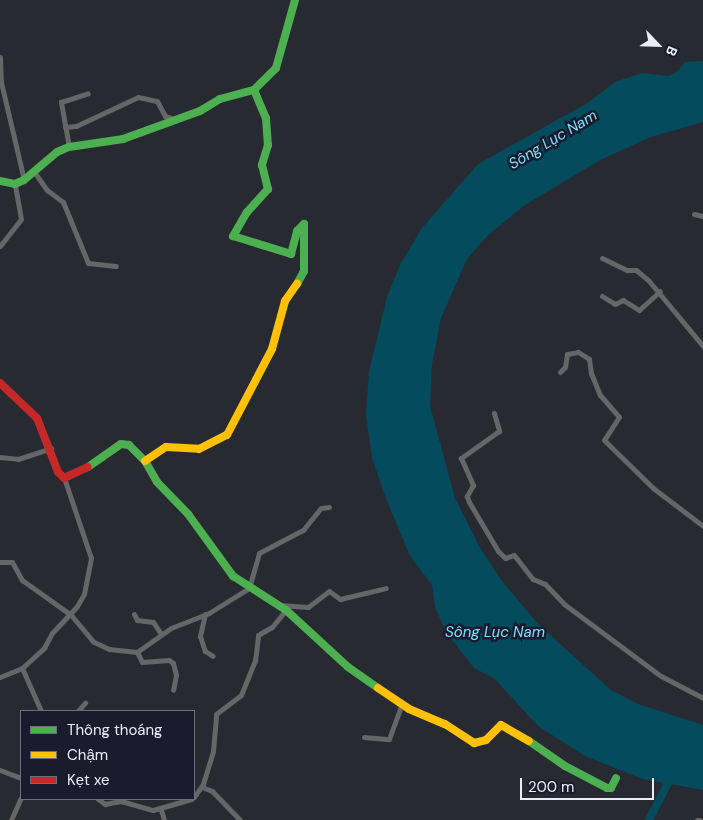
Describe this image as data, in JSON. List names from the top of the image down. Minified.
{"water":["Sông Lục Nam"],"legend":["Thông thoáng","Chậm","Kẹt xe"],"scale_bar":"200 m","north":"bottom right"}
